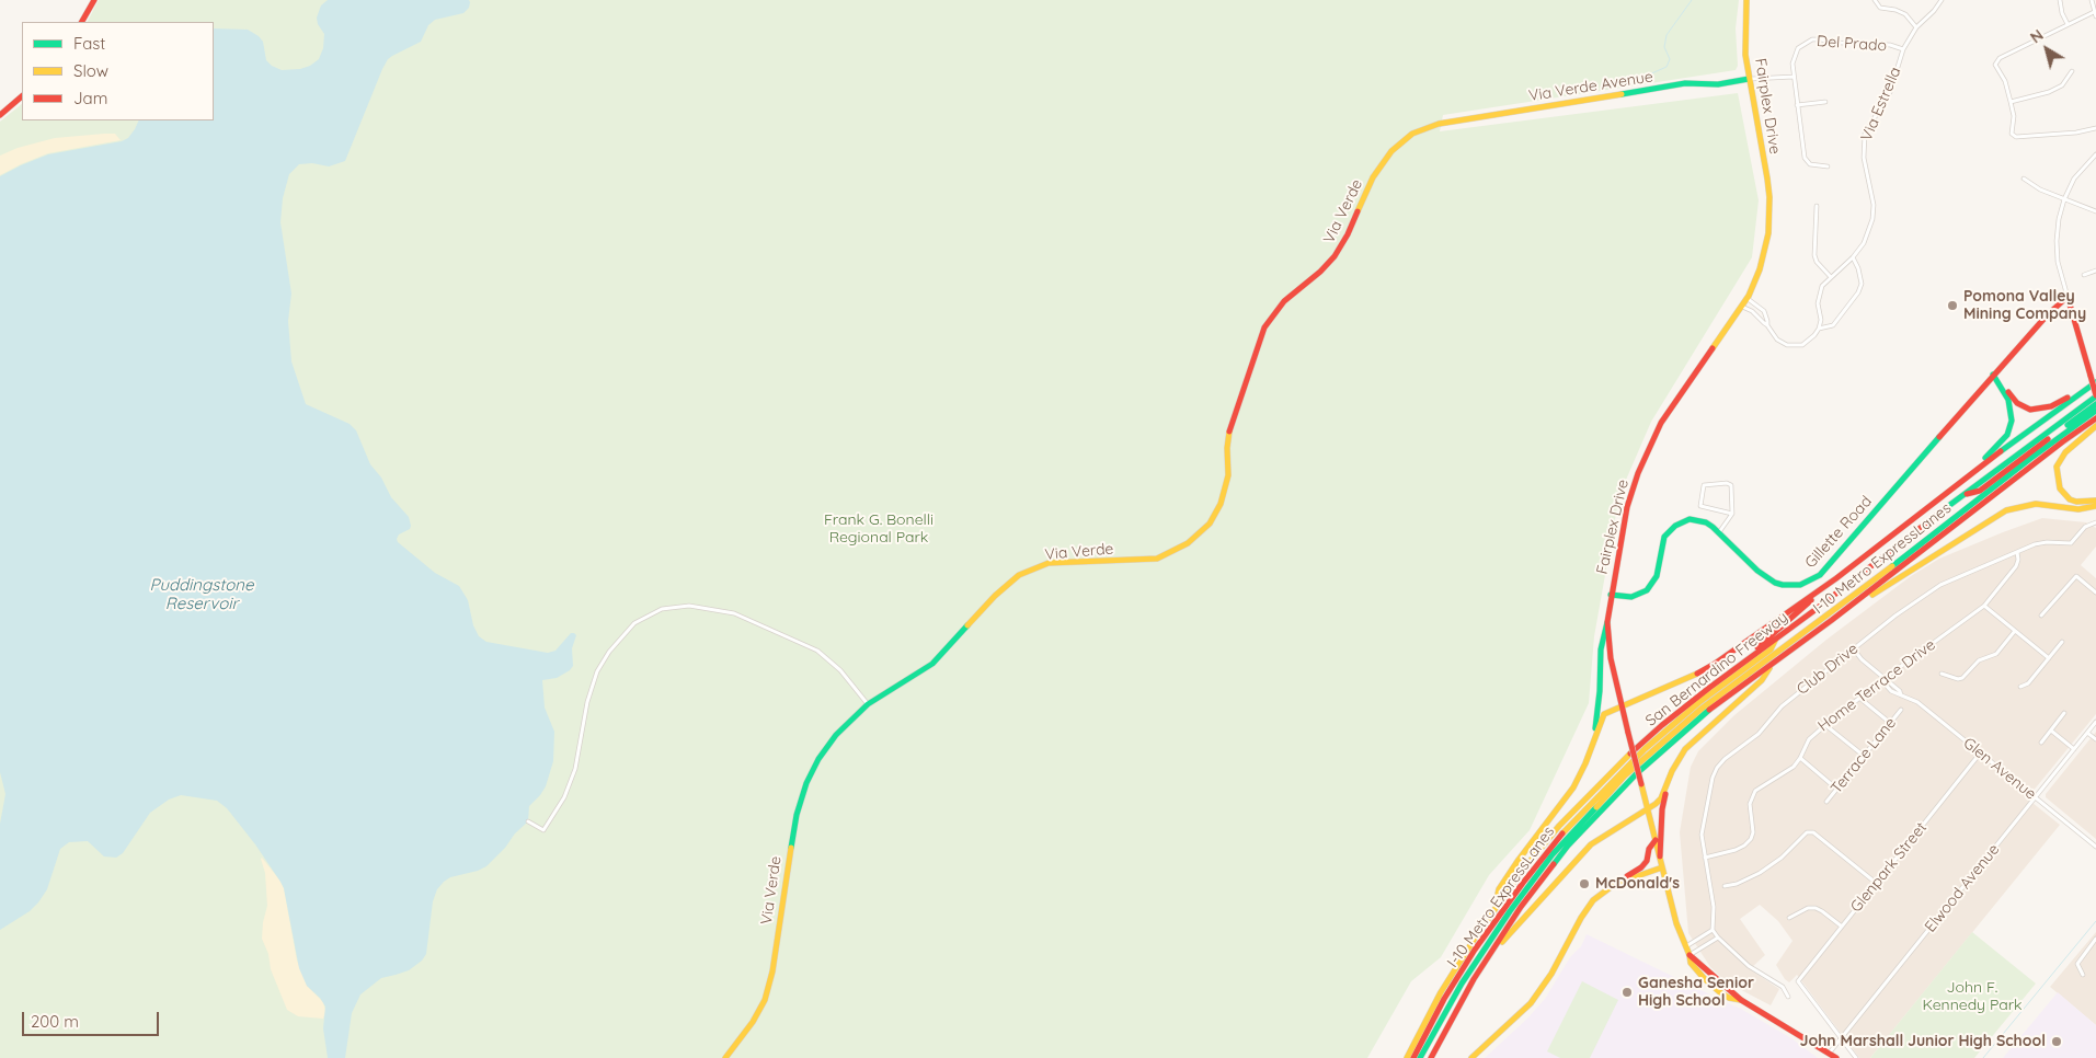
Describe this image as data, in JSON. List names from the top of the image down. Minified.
{"streets":{"main road":["Via Verde Avenue","Fairplex Drive","Via Verde","Gillette Road","I-10 Metro ExpressLanes","San Bernardino Freeway"],"street":["Del Prado","Via Estrella","Club Drive","Home Terrace Drive","Terrace Lane","Glen Avenue","Glenpark Street","Elwood Avenue"]},"crossings":[["Del Prado","Via Estrella"],["Via Verde Avenue","Fairplex Drive"],["Via Verde Avenue","Via Verde"],["Fairplex Drive","Gillette Road"],["Fairplex Drive","Elwood Avenue"],["I-10 Metro ExpressLanes","San Bernardino Freeway"],["Club Drive","Home Terrace Drive"],["Club Drive","Glen Avenue"],["Home Terrace Drive","Glen Avenue"],["Glen Avenue","Glenpark Street"],["Glen Avenue","Elwood Avenue"],["Glenpark Street","Elwood Avenue"]],"water":["Puddingstone Reservoir"],"parks":["Frank G. Bonelli Regional Park","John F. Kennedy Park"],"places":["Pomona Valley Mining Company","McDonald's","Ganesha Senior High School","John Marshall Junior High School"],"legend":["Fast","Slow","Jam"],"scale_bar":"200 m","north":"top left"}
